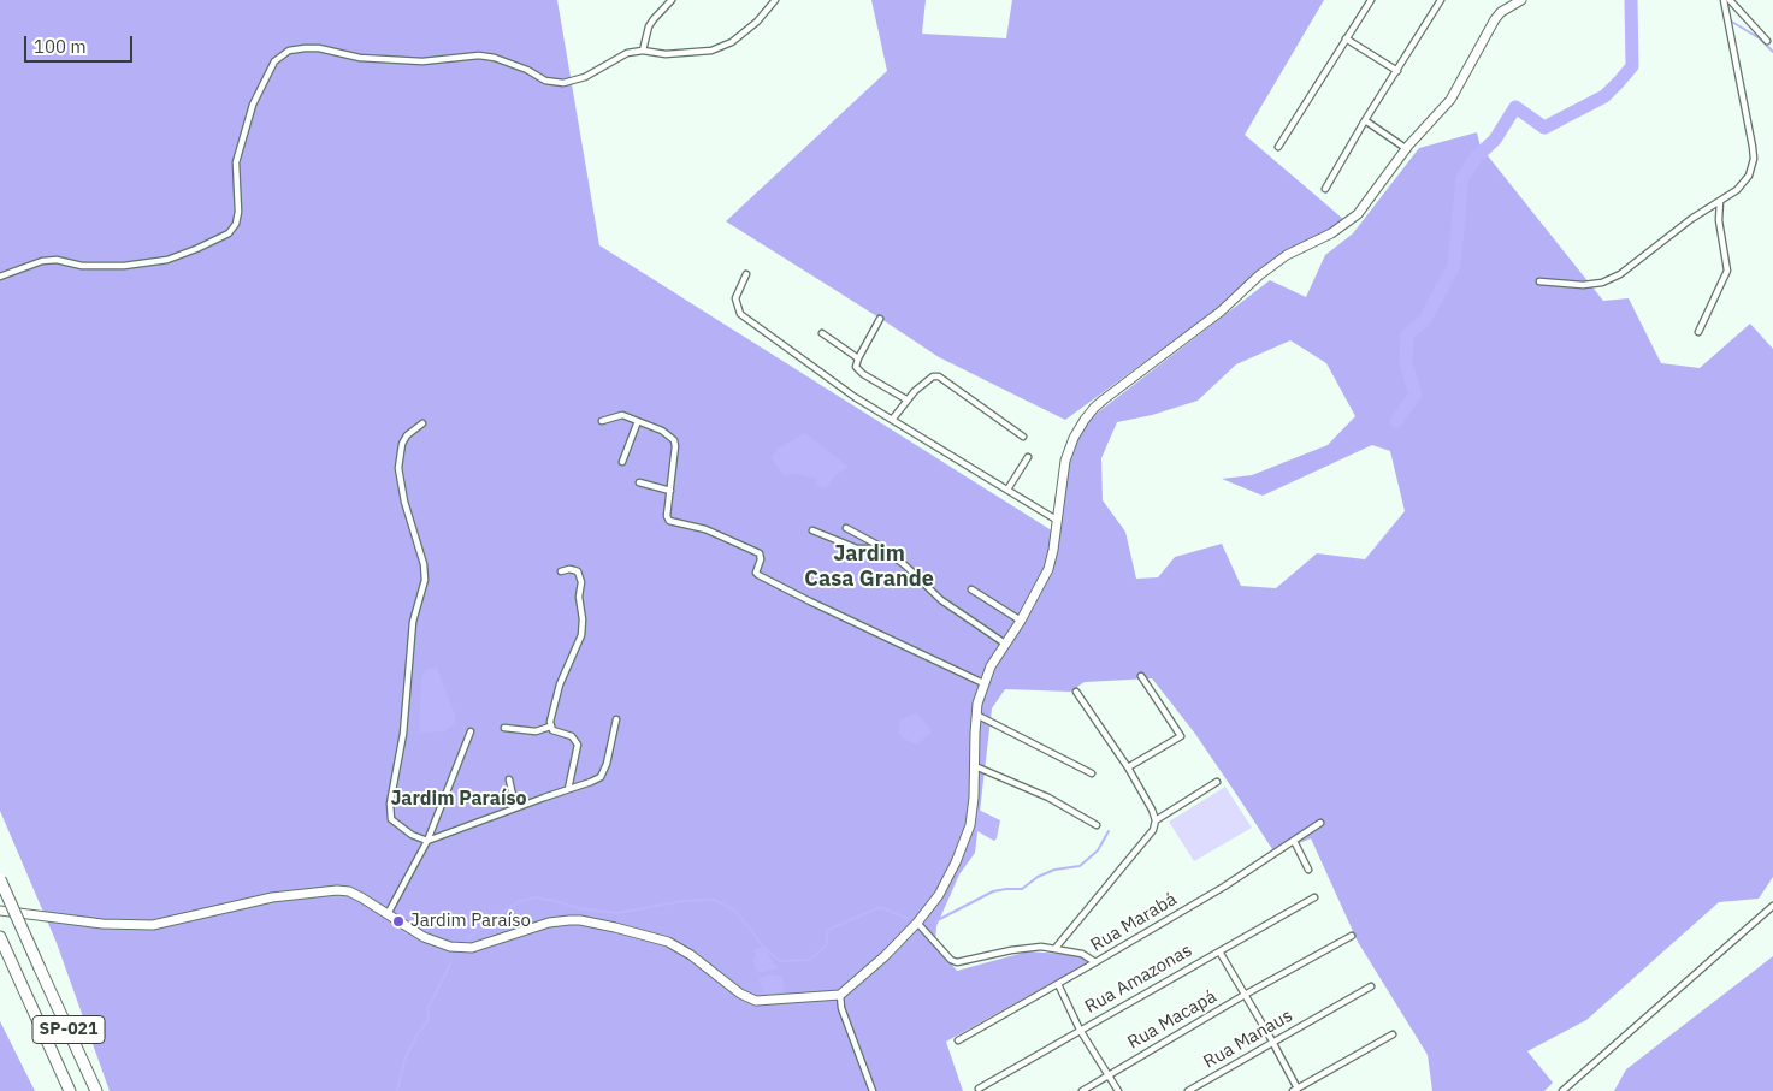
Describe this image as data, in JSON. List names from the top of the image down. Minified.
{"streets":{"highway":["SP-021"],"street":["Rua Marabá","Rua Amazonas","Rua Macapá","Rua Manaus"]},"districts":["Jardim Casa Grande","Jardim Paraíso"],"places":["Jardim Paraíso"],"scale_bar":"100 m"}
